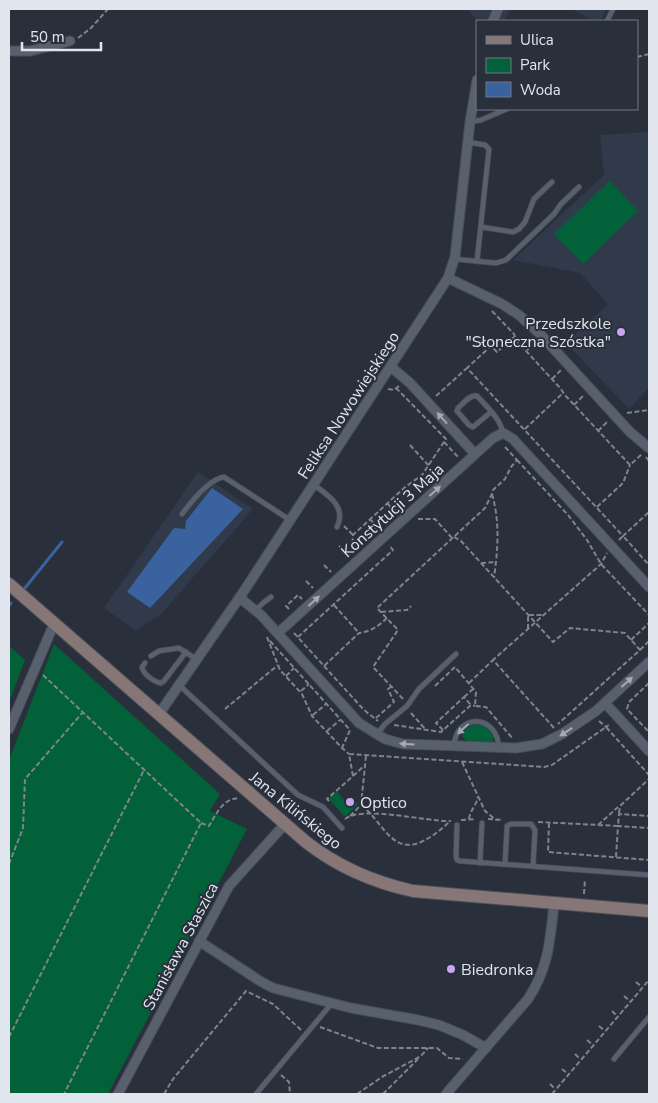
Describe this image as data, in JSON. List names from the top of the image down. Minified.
{"streets":{"main road":["Jana Kilińskiego"],"street":["Feliksa Nowowiejskiego","Konstytucji 3 Maja","Stanisława Staszica"]},"crossings":[["Feliksa Nowowiejskiego","Jana Kilińskiego"],["Jana Kilińskiego","Stanisława Staszica"]],"one_way":["Konstytucji 3 Maja"],"places":["Przedszkole \"Słoneczna Szóstka\"","Optico","Biedronka"],"legend":["Ulica","Park","Woda"],"scale_bar":"50 m"}
